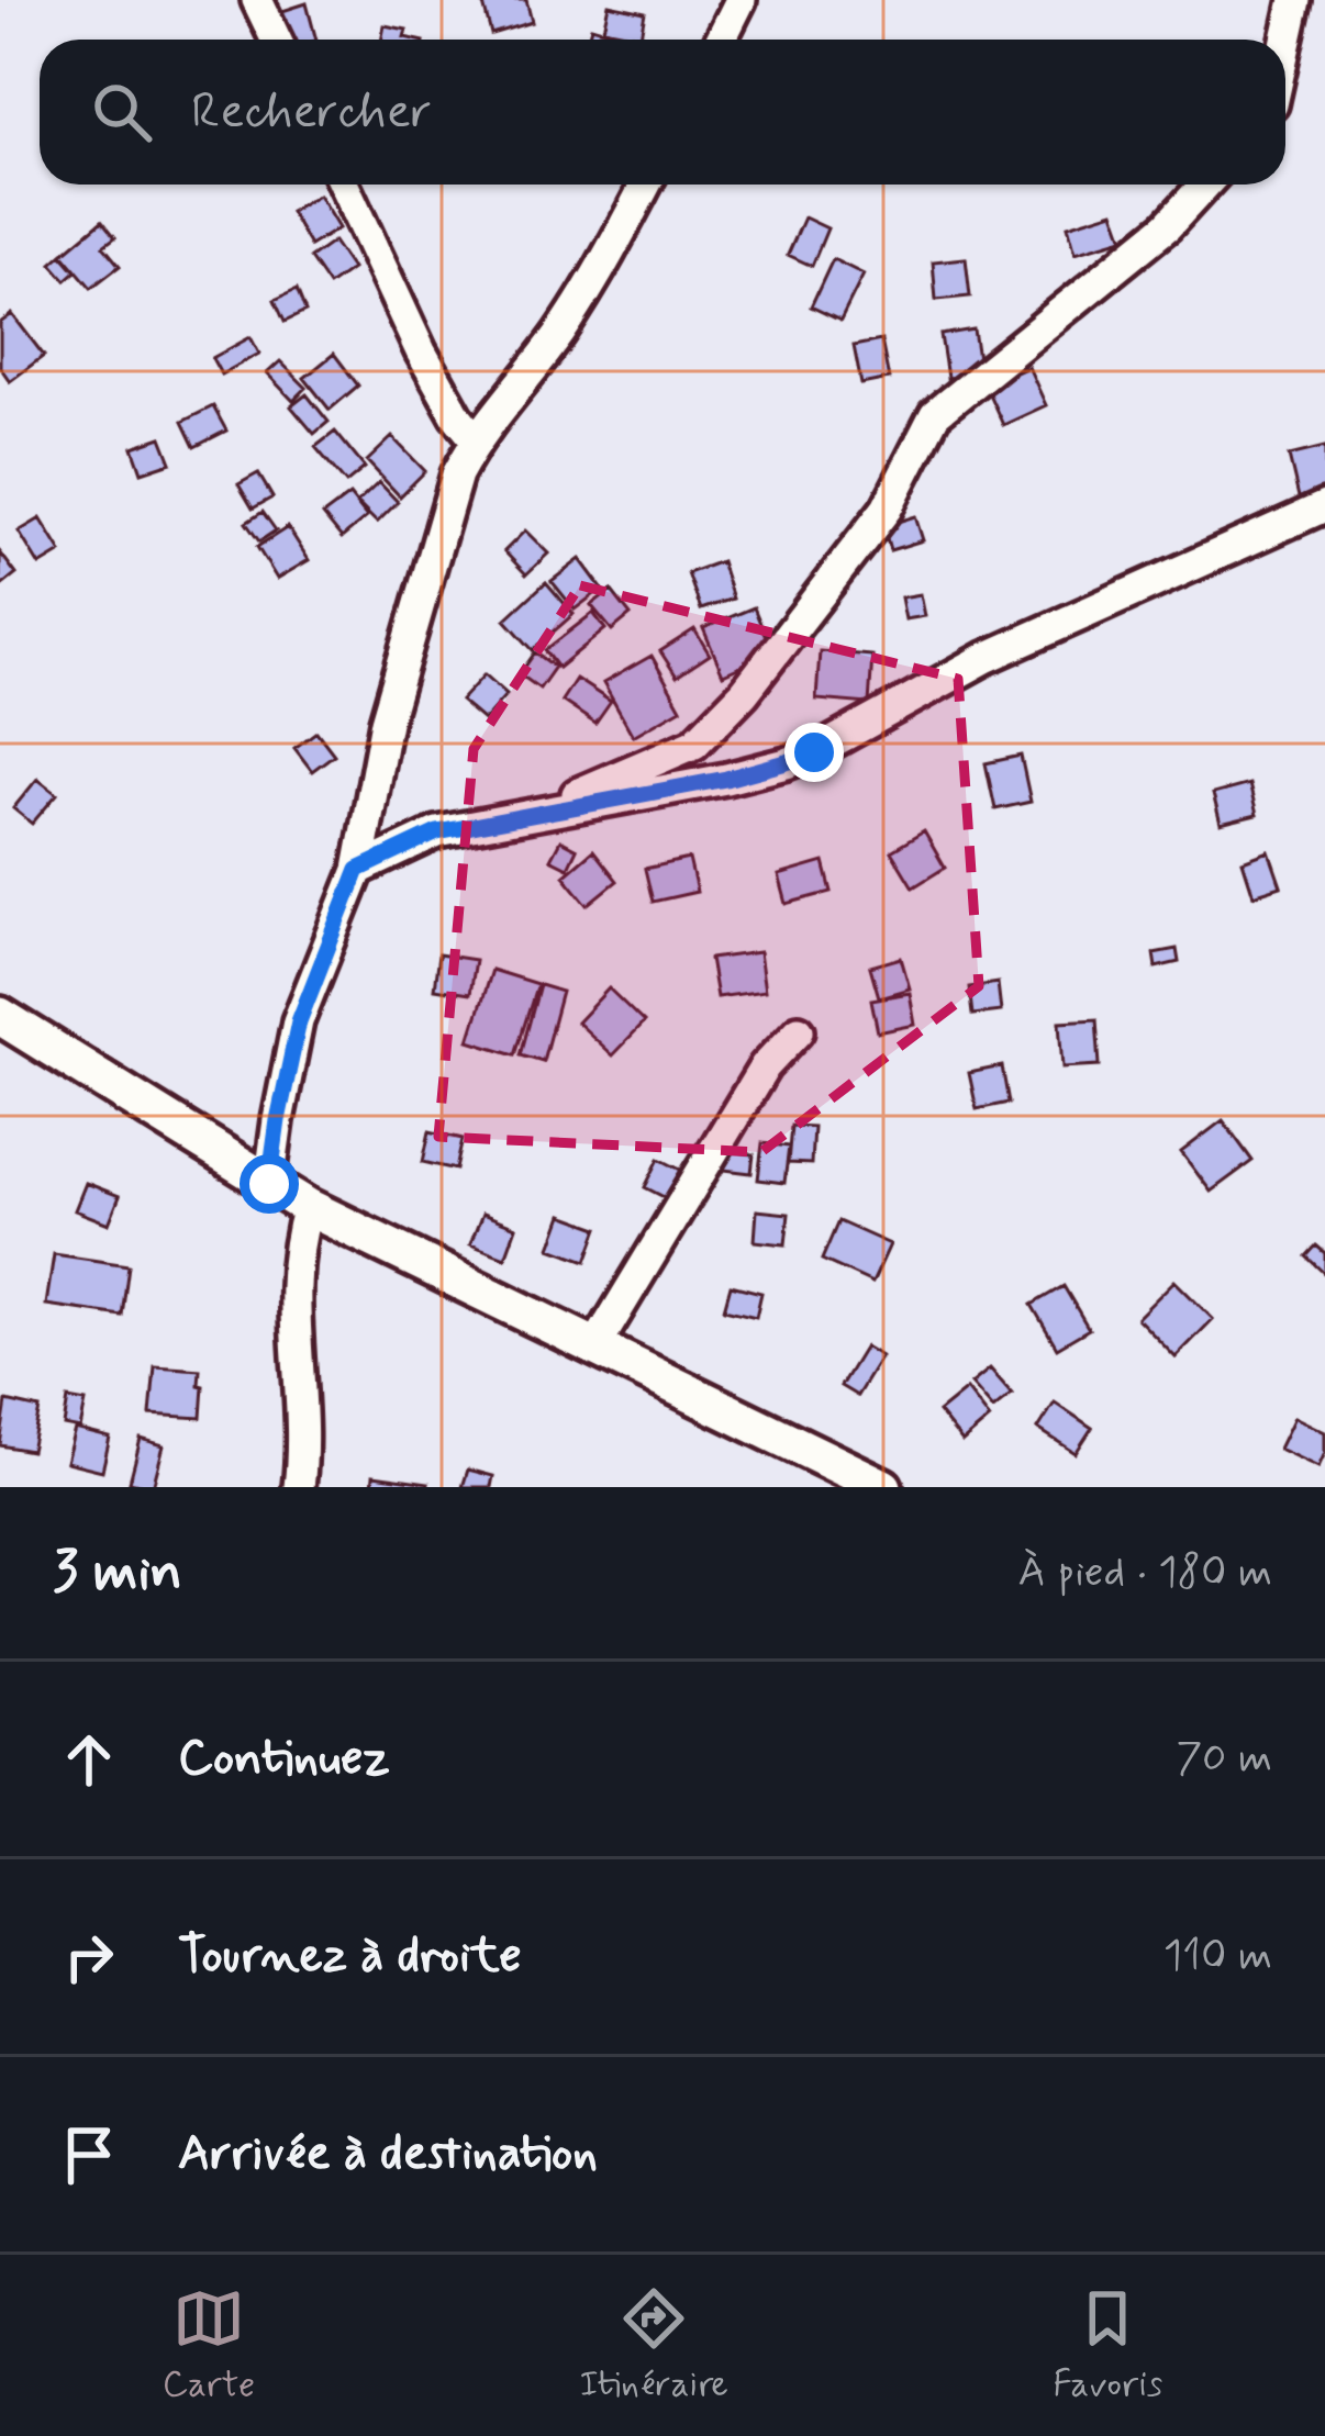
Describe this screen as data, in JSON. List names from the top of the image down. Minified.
{"page":{"search":"Rechercher","heading":["3 min","À pied · 180 m"],"list":[["Continuez","70 m"],["Tournez à droite","110 m"],"Arrivée à destination"],"nav":["Carte","Itinéraire","Favoris"]}}
